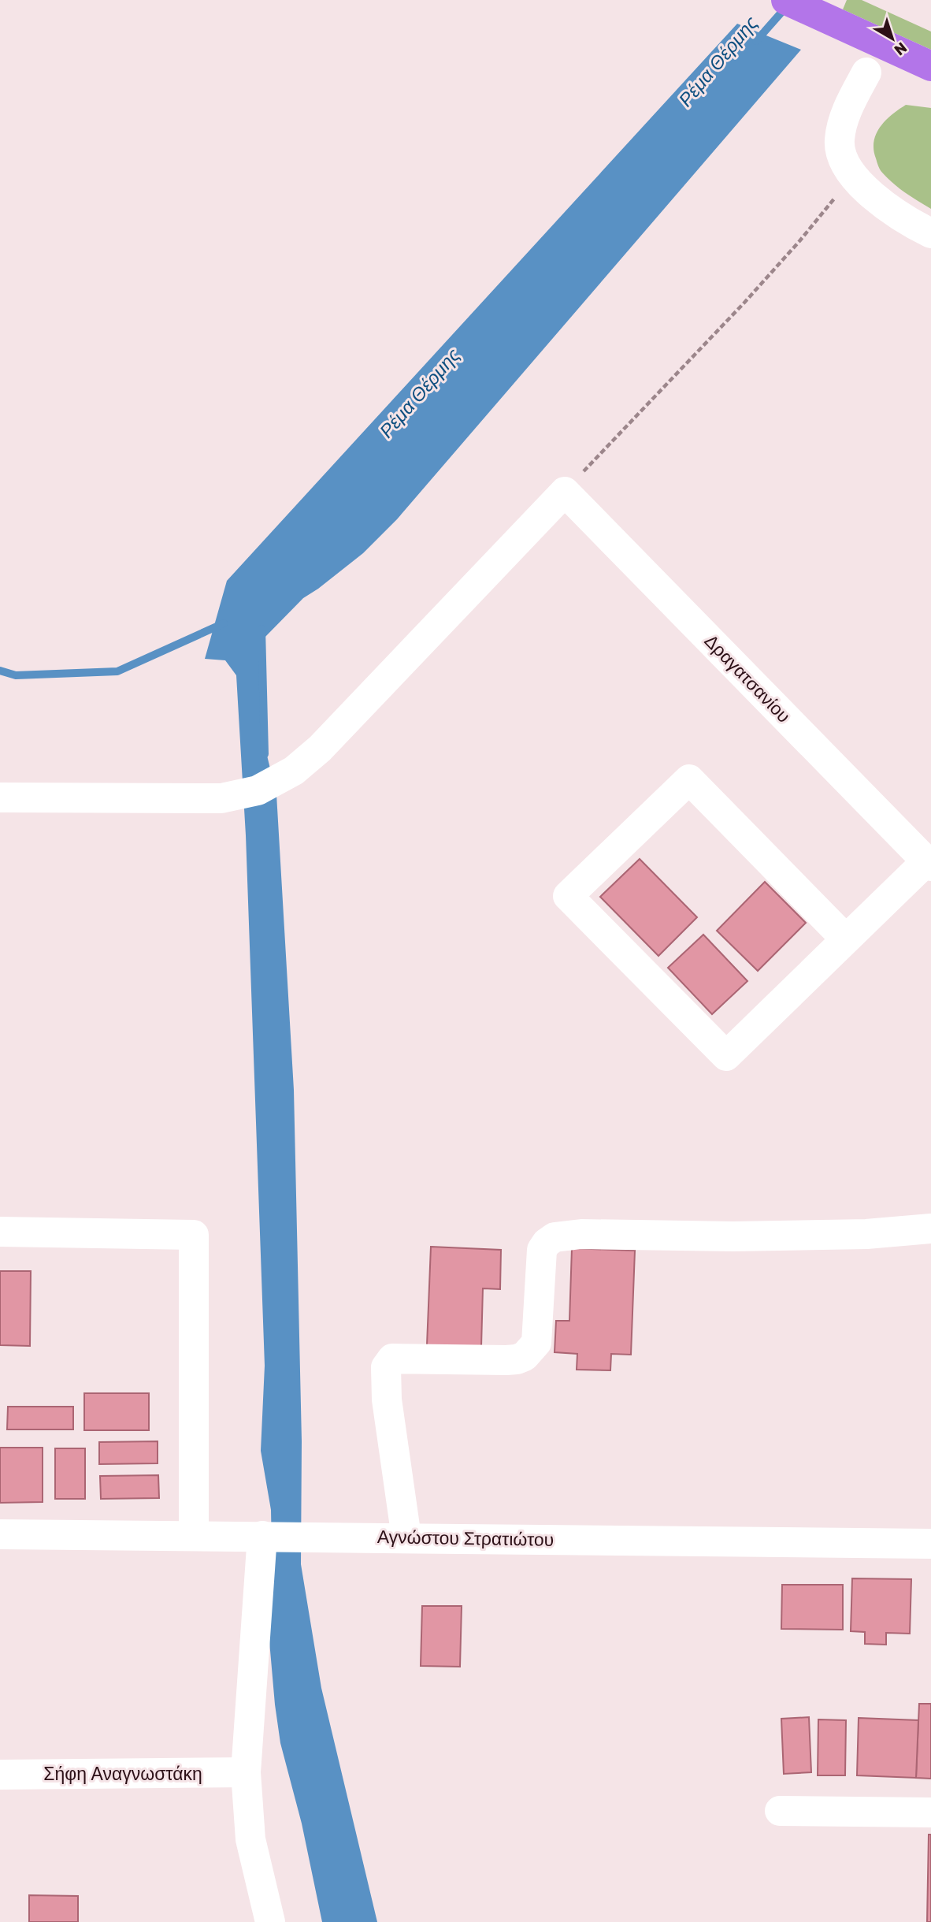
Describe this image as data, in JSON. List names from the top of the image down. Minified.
{"streets":{"street":["Δραγατσανίου","Αγνώστου Στρατιώτου","Σήφη Αναγνωστάκη"]},"water":["Ρέμα Θέρμης"],"north":"bottom right"}
